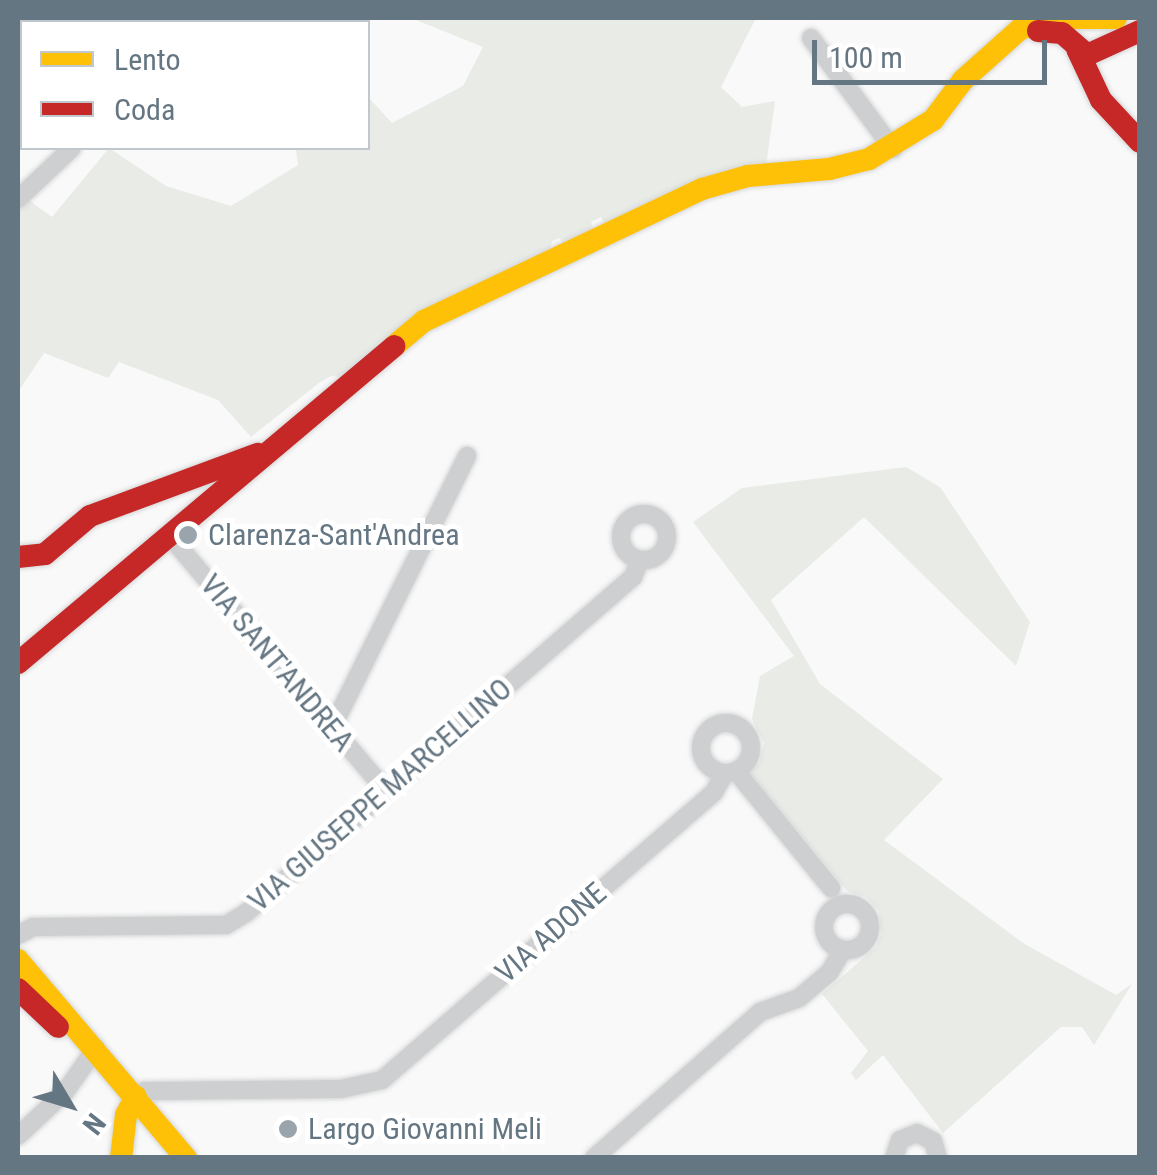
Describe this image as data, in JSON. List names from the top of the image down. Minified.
{"streets":{"street":["VIA SANT'ANDREA","VIA GIUSEPPE MARCELLINO","VIA ADONE"]},"crossings":[["VIA SANT'ANDREA","VIA GIUSEPPE MARCELLINO"]],"places":["Clarenza-Sant'Andrea","Largo Giovanni Meli"],"legend":["Lento","Coda"],"scale_bar":"100 m","north":"bottom right"}
